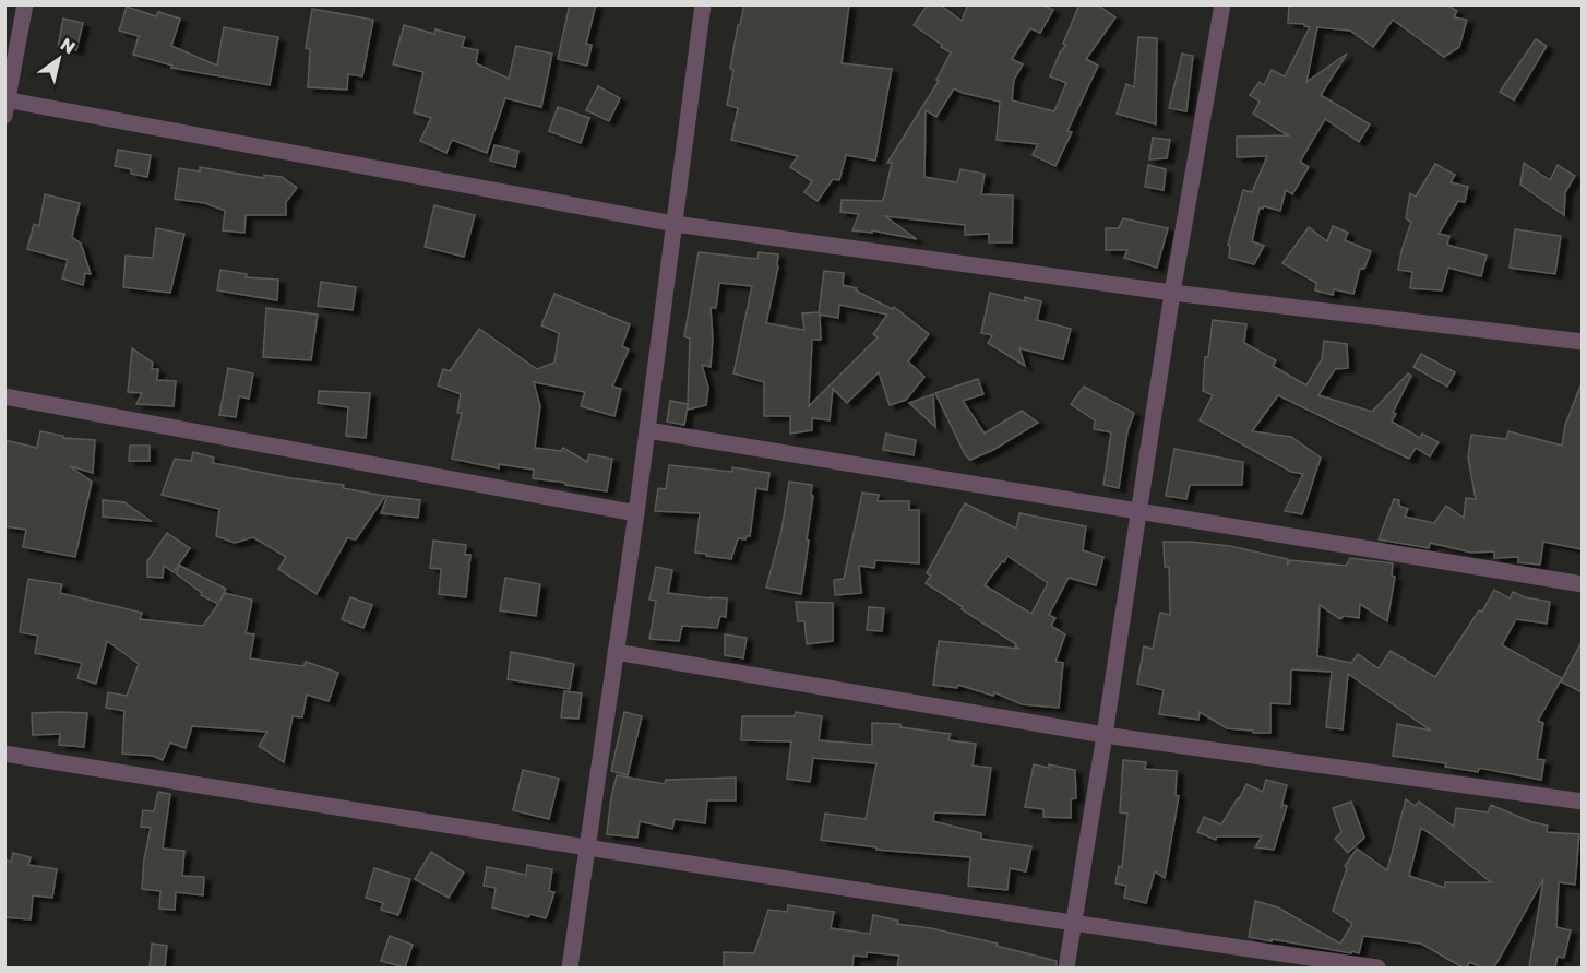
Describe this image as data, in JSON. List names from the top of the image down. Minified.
{"north":"top right"}
